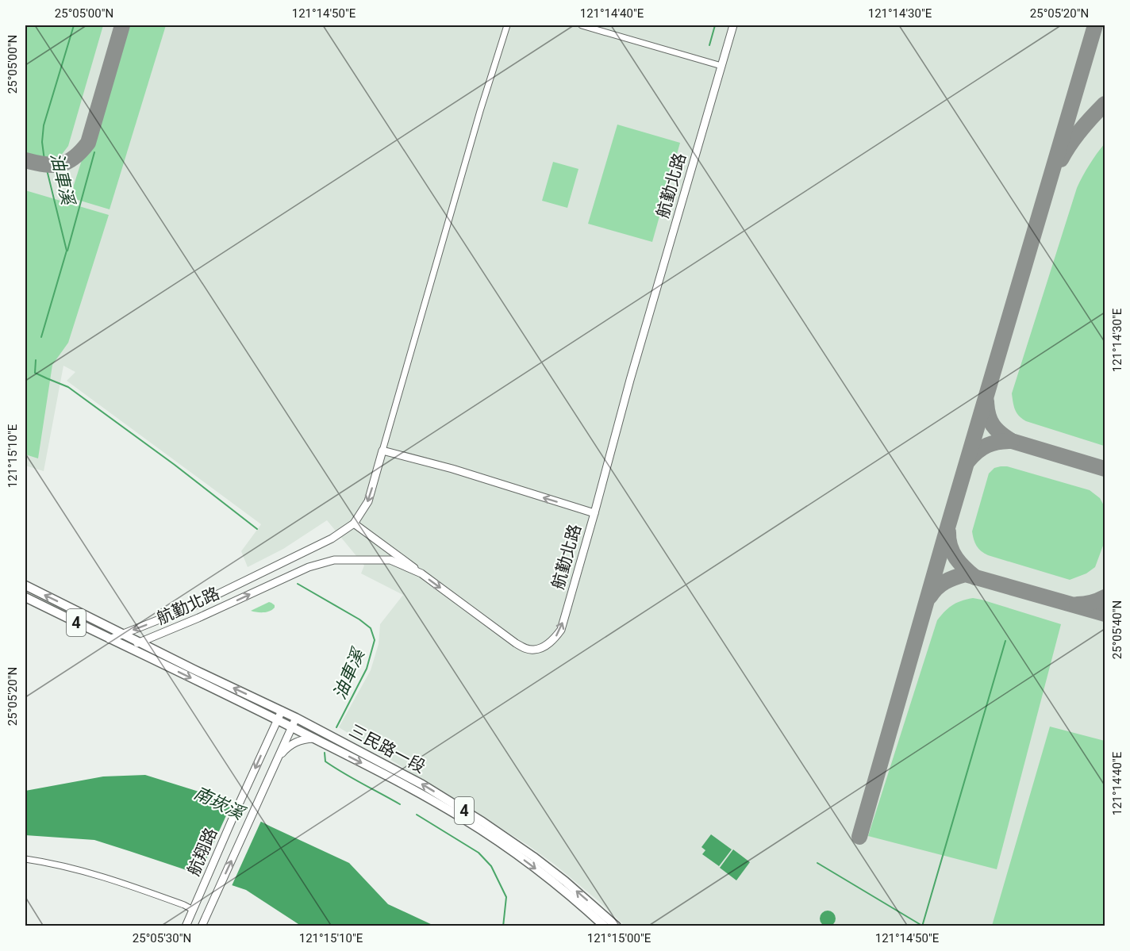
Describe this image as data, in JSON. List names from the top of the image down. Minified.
{"streets":{"main road":["4","三民路一段"],"street":["航勤北路","航翔路"]},"crossings":[["航勤北路","4"],["航勤北路","三民路一段"],["4","三民路一段"],["三民路一段","航翔路"]],"water":["油車溪","南崁溪"],"coordinates":["25°05'00\"N","121°14'50\"E","121°14'40\"E","121°14'30\"E","25°05'20\"N","121°15'10\"E","25°05'40\"N","25°05'30\"N","121°15'00\"E"]}
